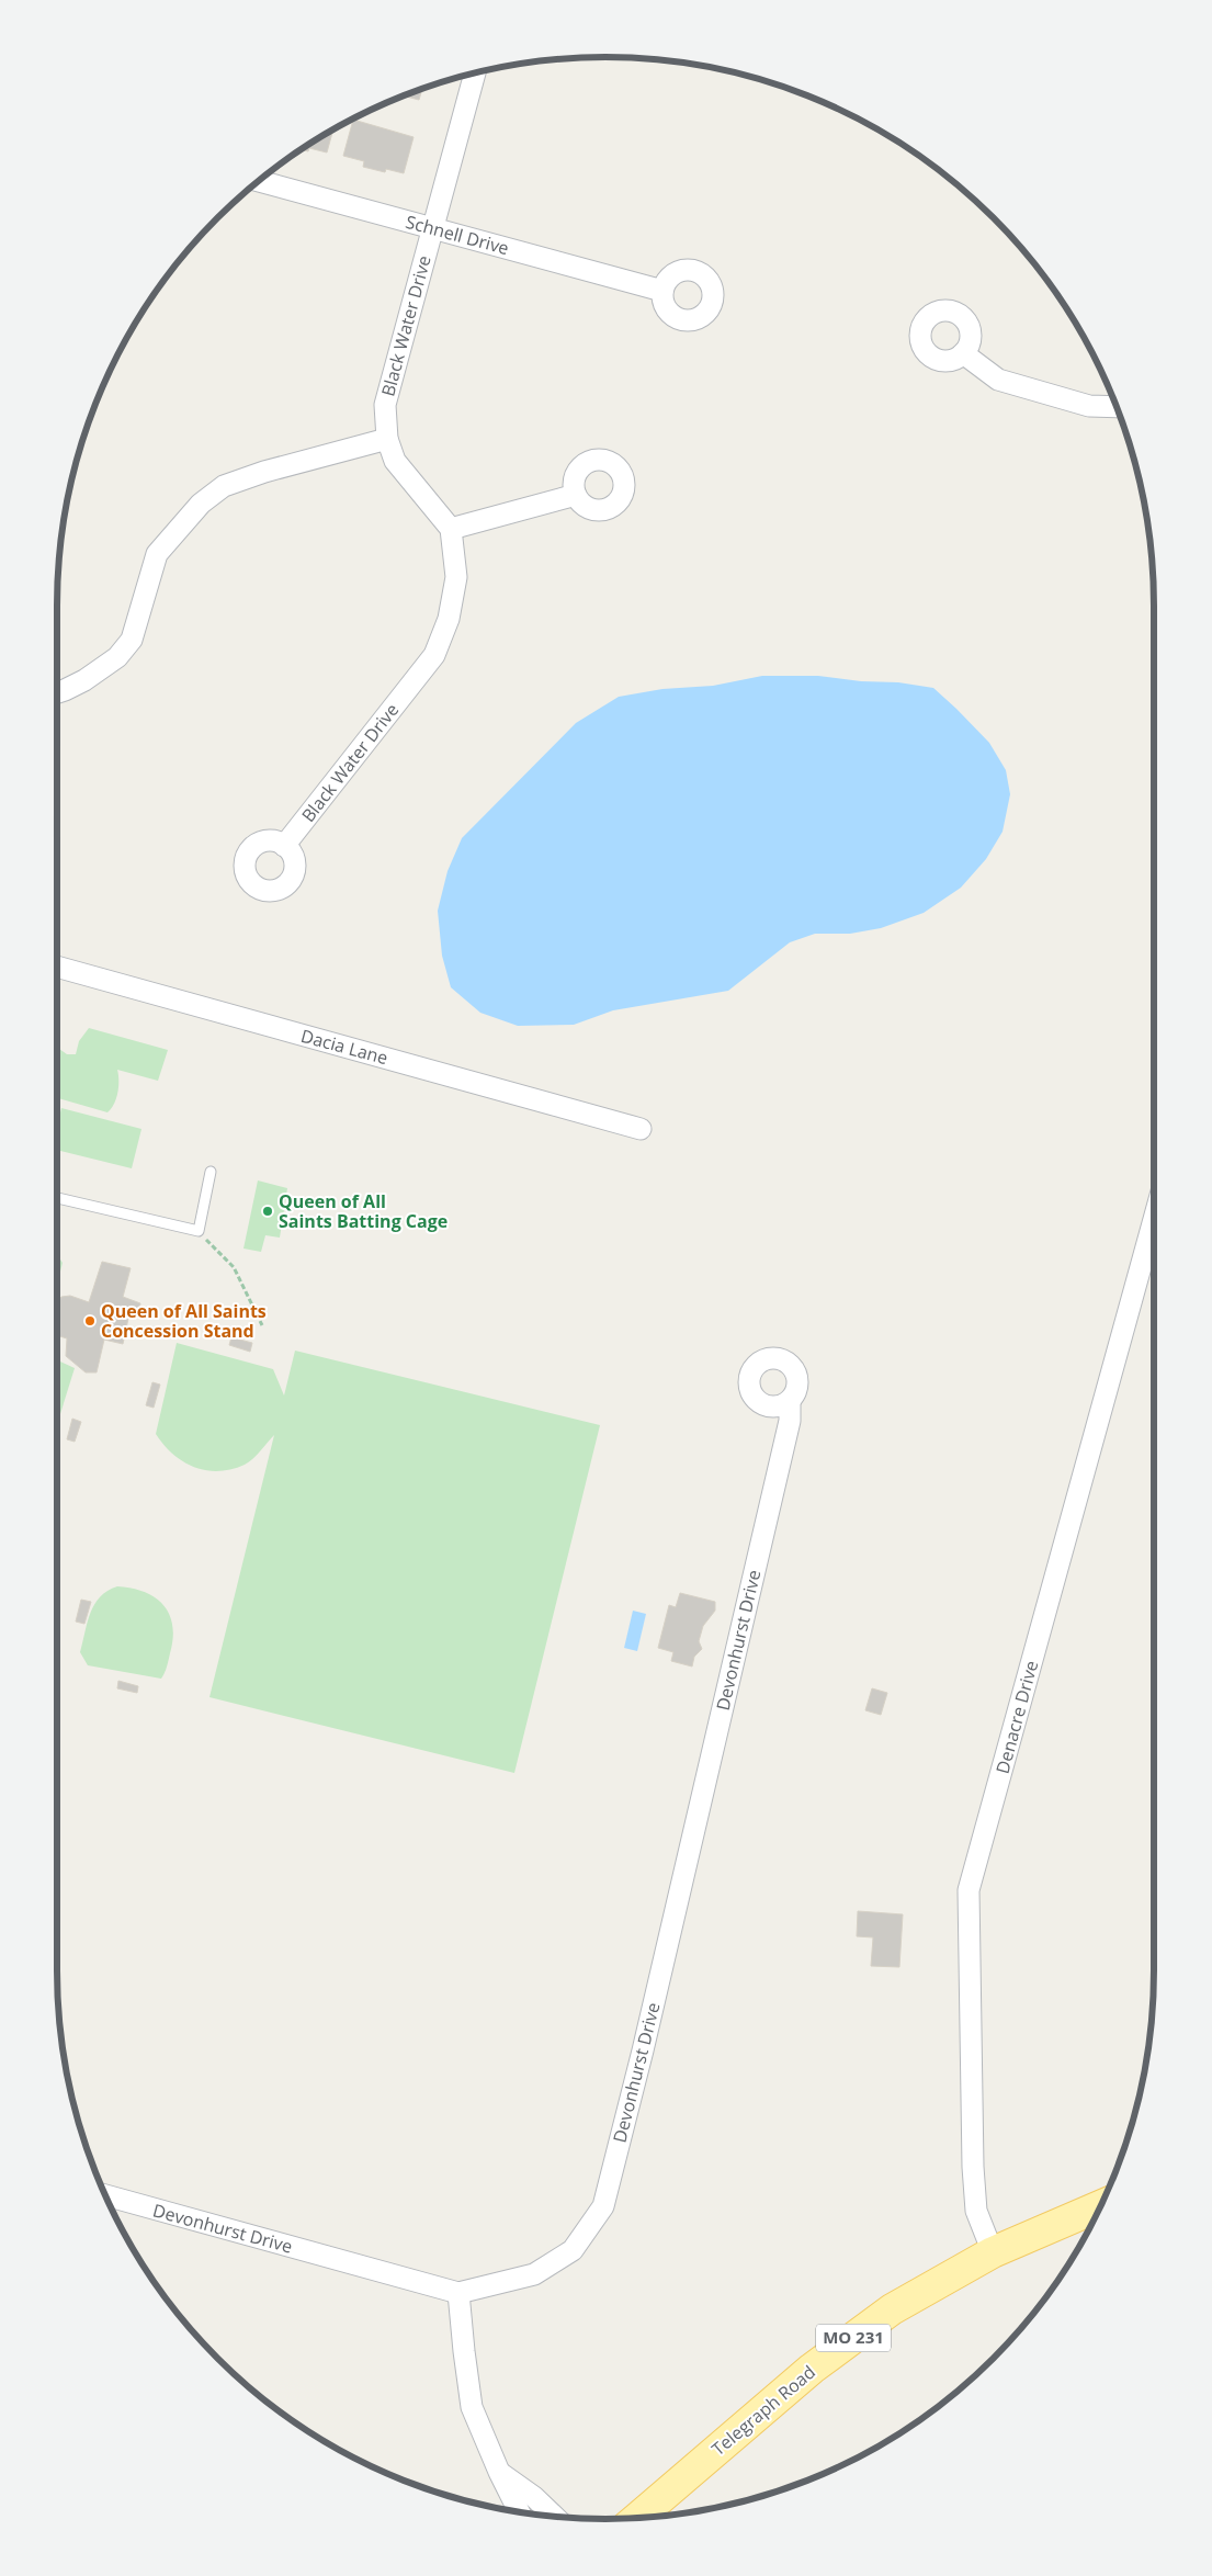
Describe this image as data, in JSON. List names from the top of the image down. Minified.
{"streets":{"main road":["MO 231","Telegraph Road"],"street":["Schnell Drive","Black Water Drive","Dacia Lane","Devonhurst Drive","Denacre Drive"]},"crossings":[["Schnell Drive","Black Water Drive"],["Denacre Drive","Telegraph Road"]],"places":["Queen of All Saints Batting Cage","Queen of All Saints Concession Stand"]}
